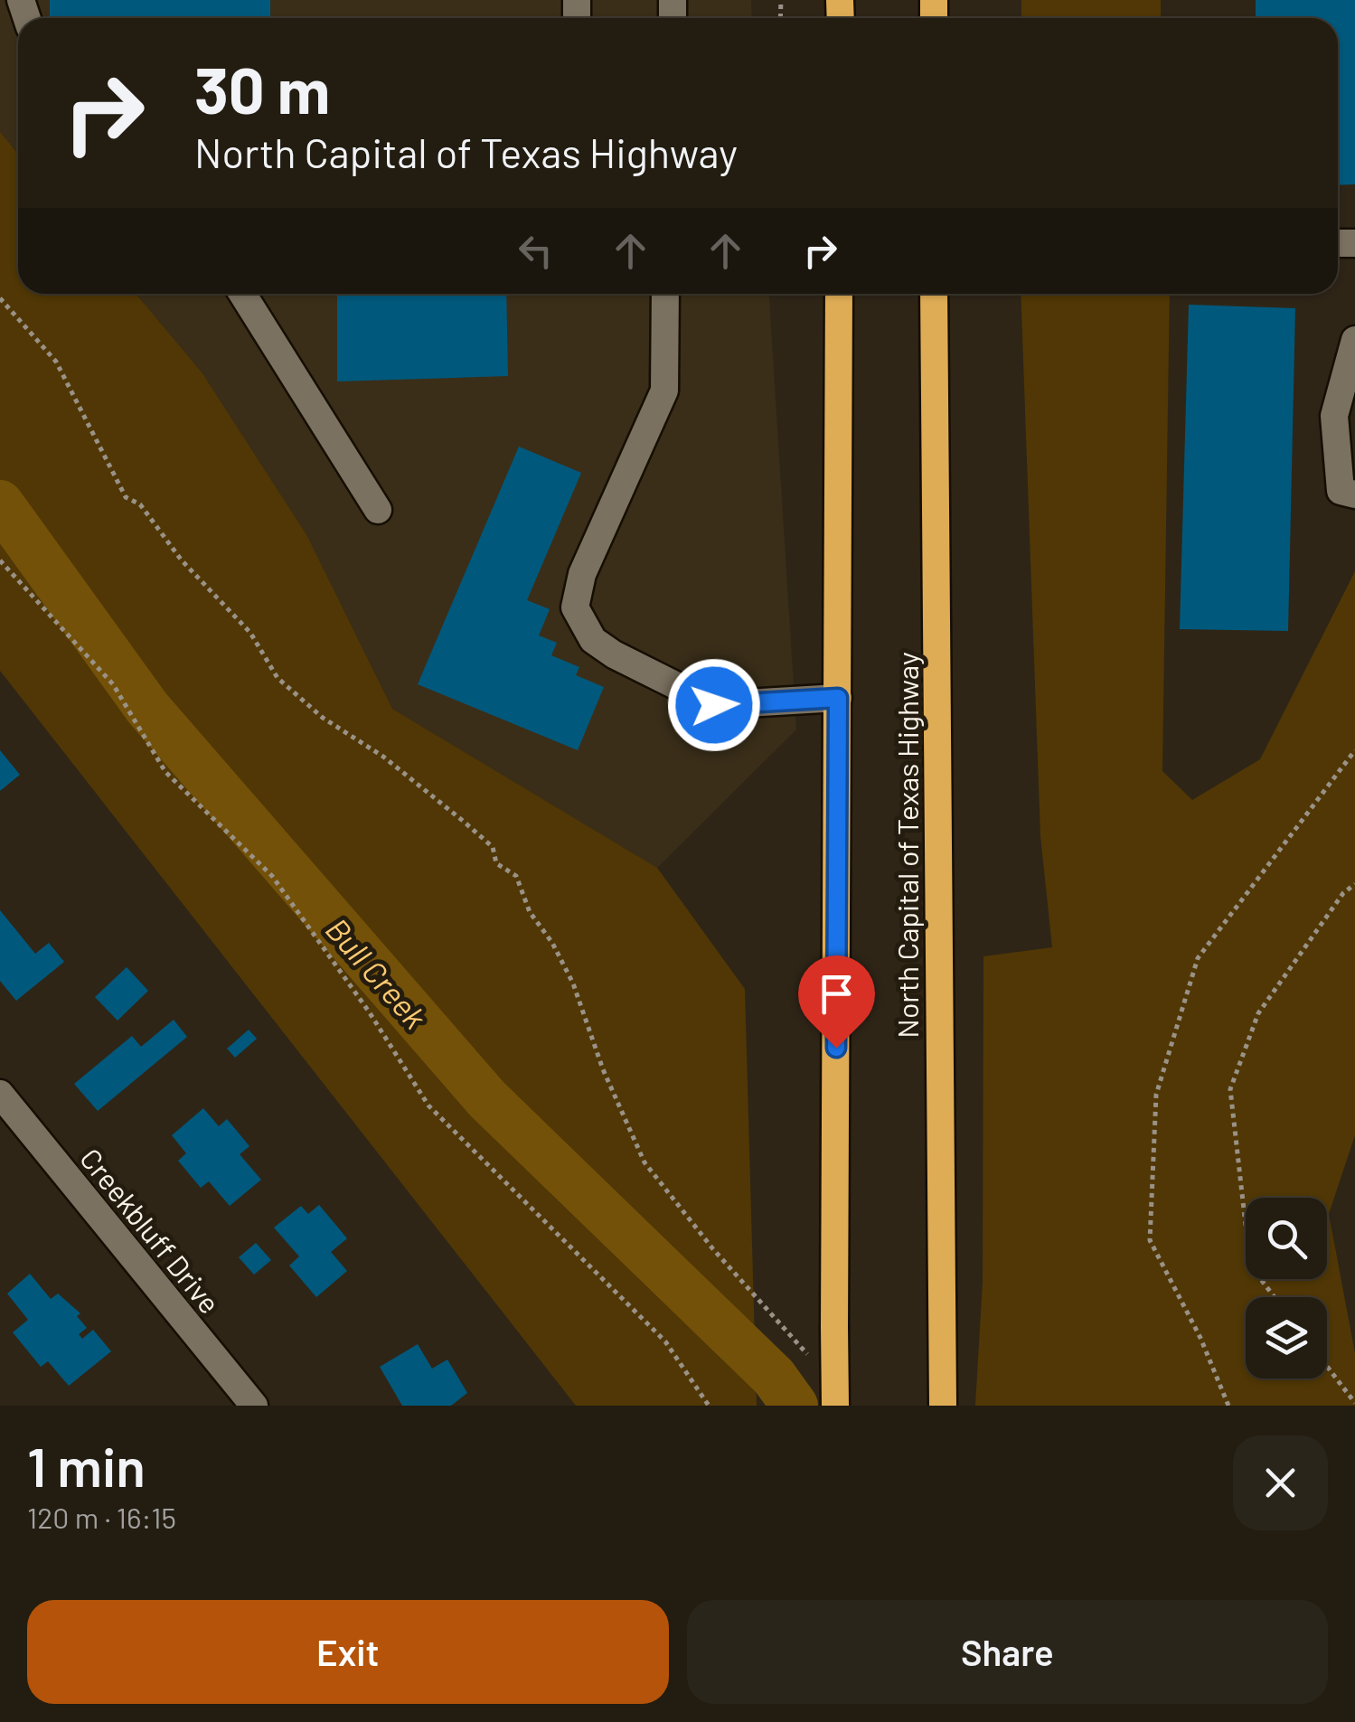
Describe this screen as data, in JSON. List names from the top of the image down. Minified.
{"streets":{"highway":["North Capital of Texas Highway"],"street":["Creekbluff Drive"]},"water":["Bull Creek"],"page":{"turn":["30 m","North Capital of Texas Highway"],"heading":["1 min","120 m · 16:15"],"buttons":["Exit","Share"]}}
